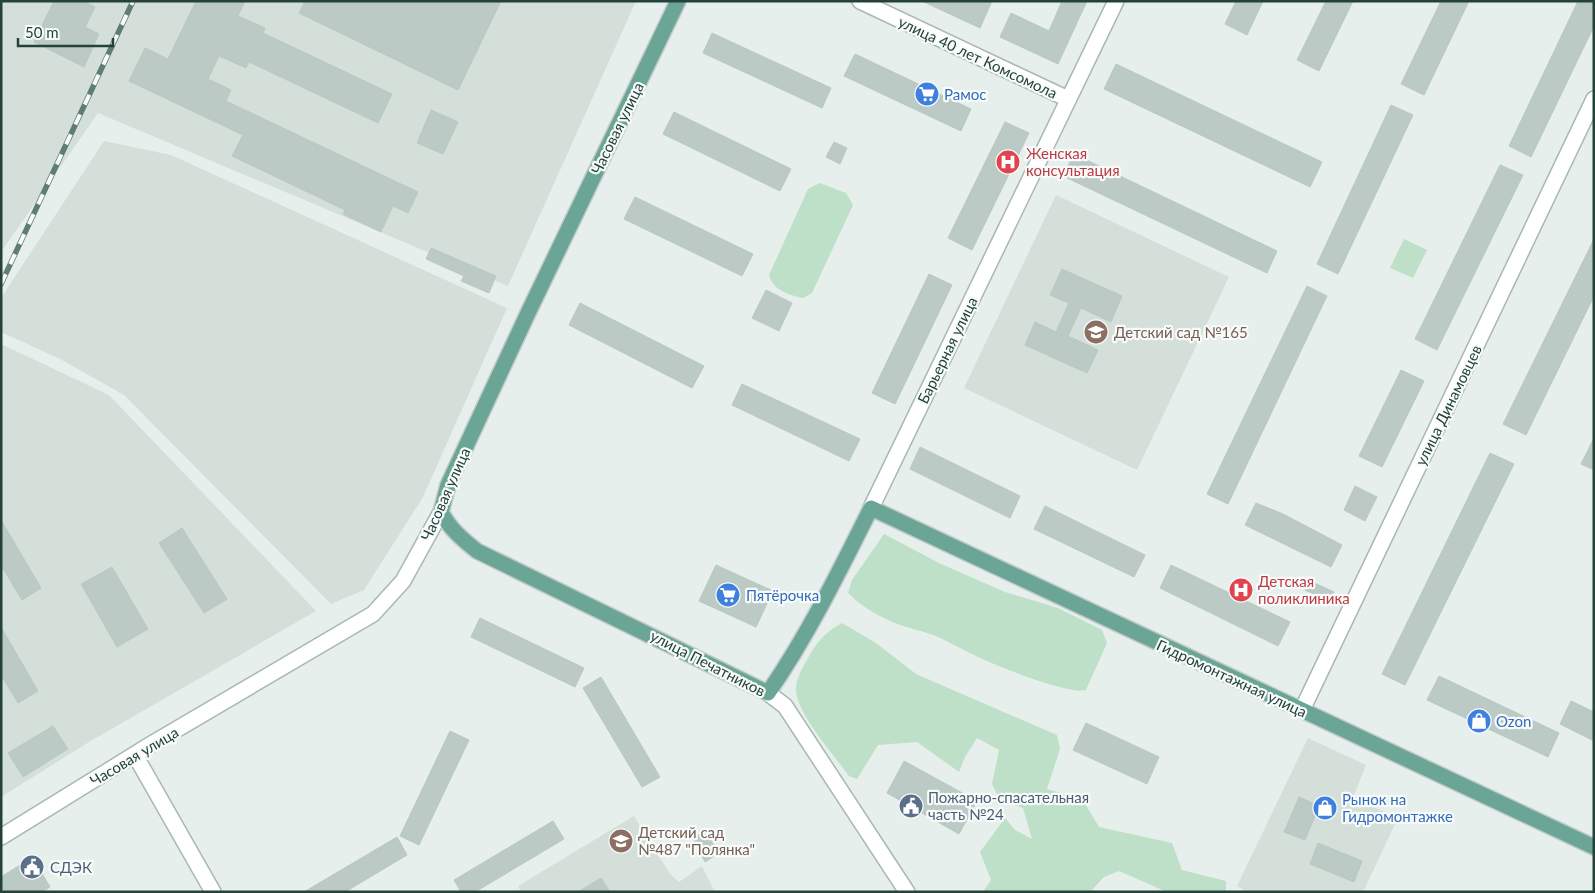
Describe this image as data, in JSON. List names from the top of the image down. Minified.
{"streets":{"main road":["Часовая улица","Барьерная улица","улица Печатников","Гидромонтажная улица"],"street":["улица 40 лет Комсомола","улица Динамовцев"]},"crossings":[["улица 40 лет Комсомола","Барьерная улица"],["Часовая улица","улица Печатников"],["Барьерная улица","улица Печатников"],["Барьерная улица","Гидромонтажная улица"],["улица Динамовцев","Гидромонтажная улица"]],"places":{"supermarket":["Рамос","Пятёрочка"],"hospital":["Женская консультация","Детская поликлиника"],"school or university":["Детский сад №165","Детский сад №487 \"Полянка\""],"shop":["Ozon","Рынок на Гидромонтажке"],"public building":["Пожарно-спасательная часть №24","СДЭК"]},"scale_bar":"50 m"}
